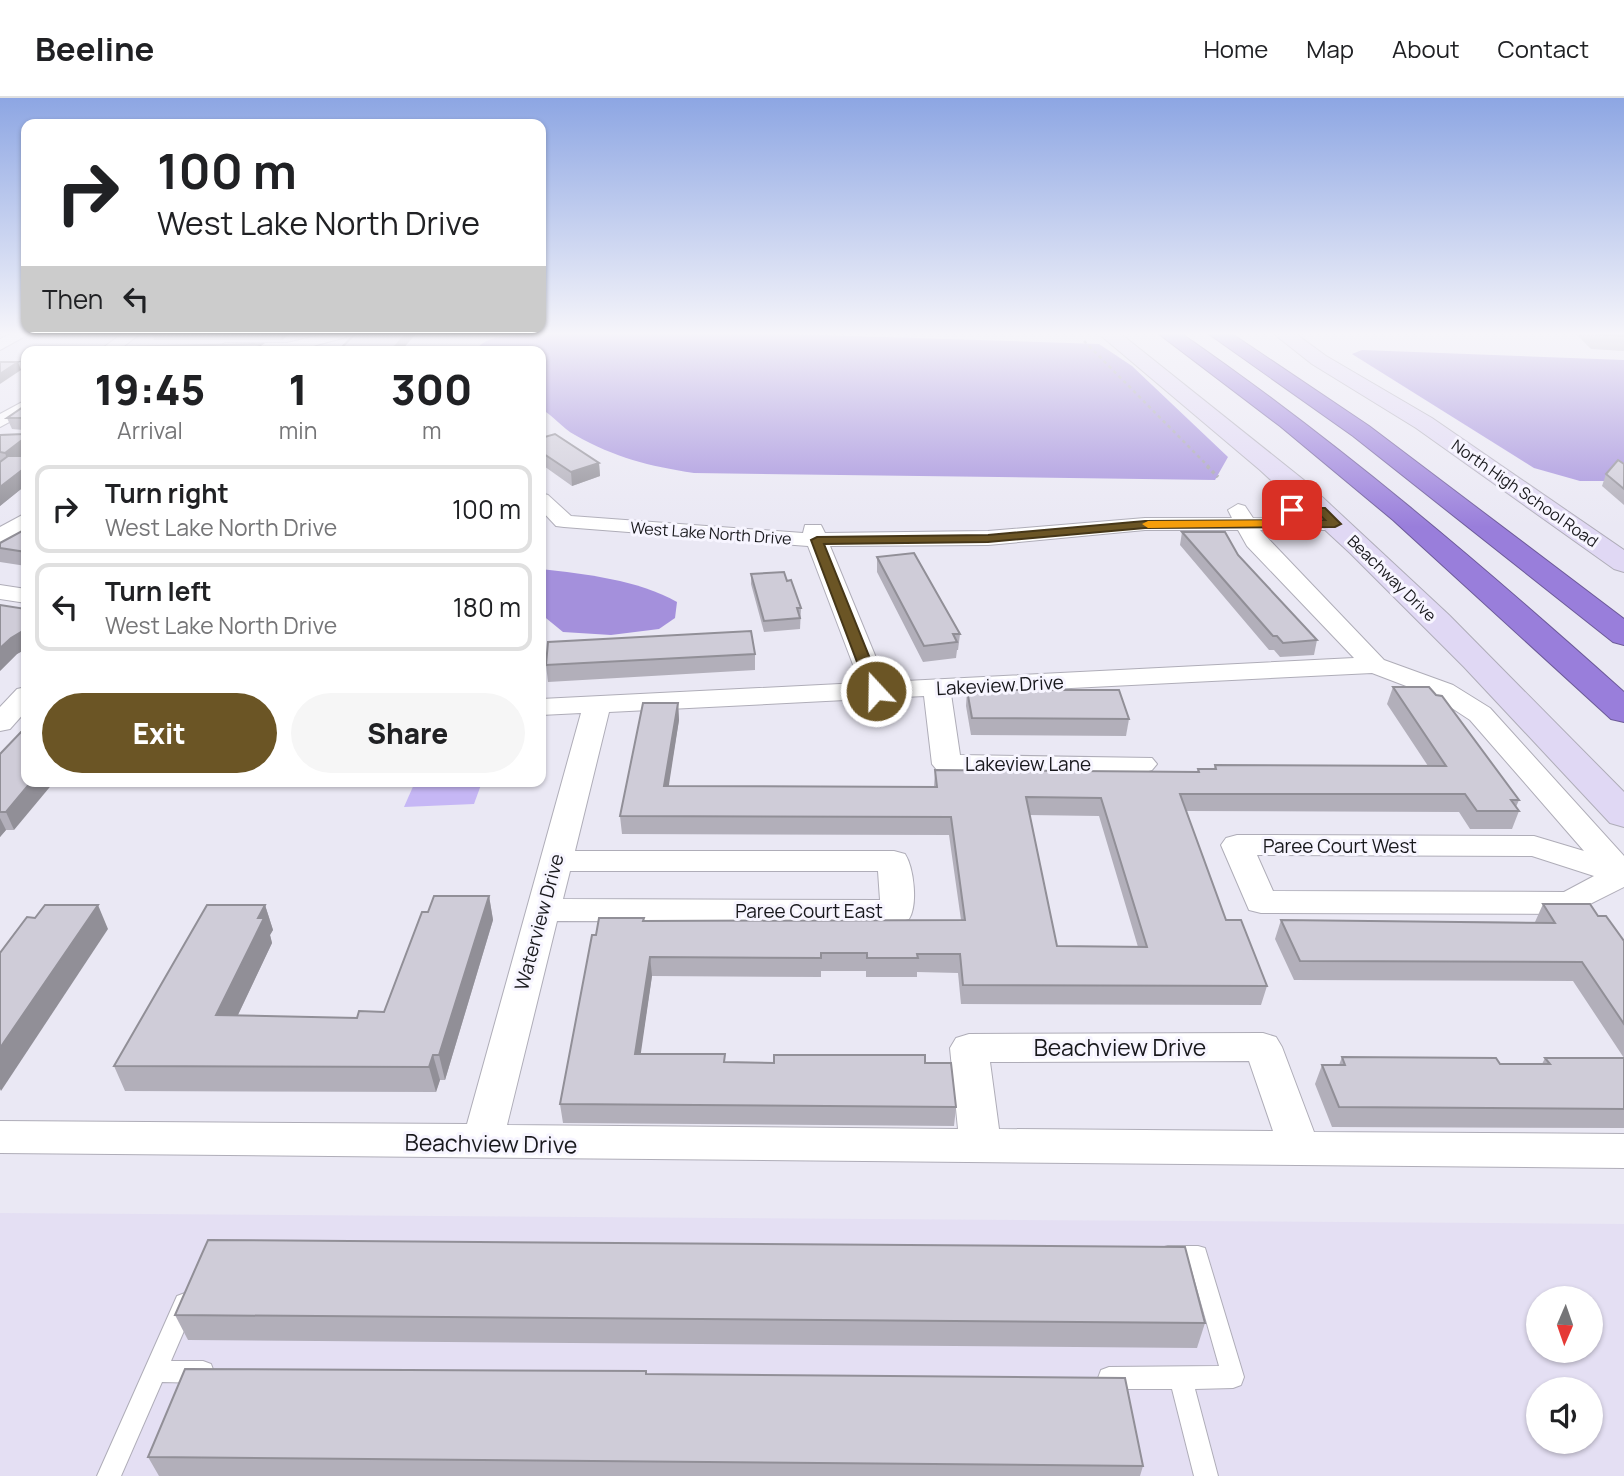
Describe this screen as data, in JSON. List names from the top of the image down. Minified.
{"streets":{"street":["North High School Road","West Lake North Drive","Beachway Drive","Lakeview Drive","Lakeview Lane","Paree Court West","Paree Court East","Waterview Drive","Beachview Drive"]},"crossings":[["West Lake North Drive","Beachway Drive"],["Lakeview Drive","Lakeview Lane"],["Lakeview Drive","Waterview Drive"],["Paree Court East","Waterview Drive"],["Waterview Drive","Beachview Drive"]],"north":"bottom","page":{"header":"Beeline","nav":["Home","Map","About","Contact"],"turn":["100 m","West Lake North Drive"],"then":"Then","eta":["19:45","Arrival","1","min","300","m"],"list":[{"name":"Turn right","note":"West Lake North Drive","value":"100 m"},{"name":"Turn left","note":"West Lake North Drive","value":"180 m"}],"buttons":["Exit","Share"]}}
